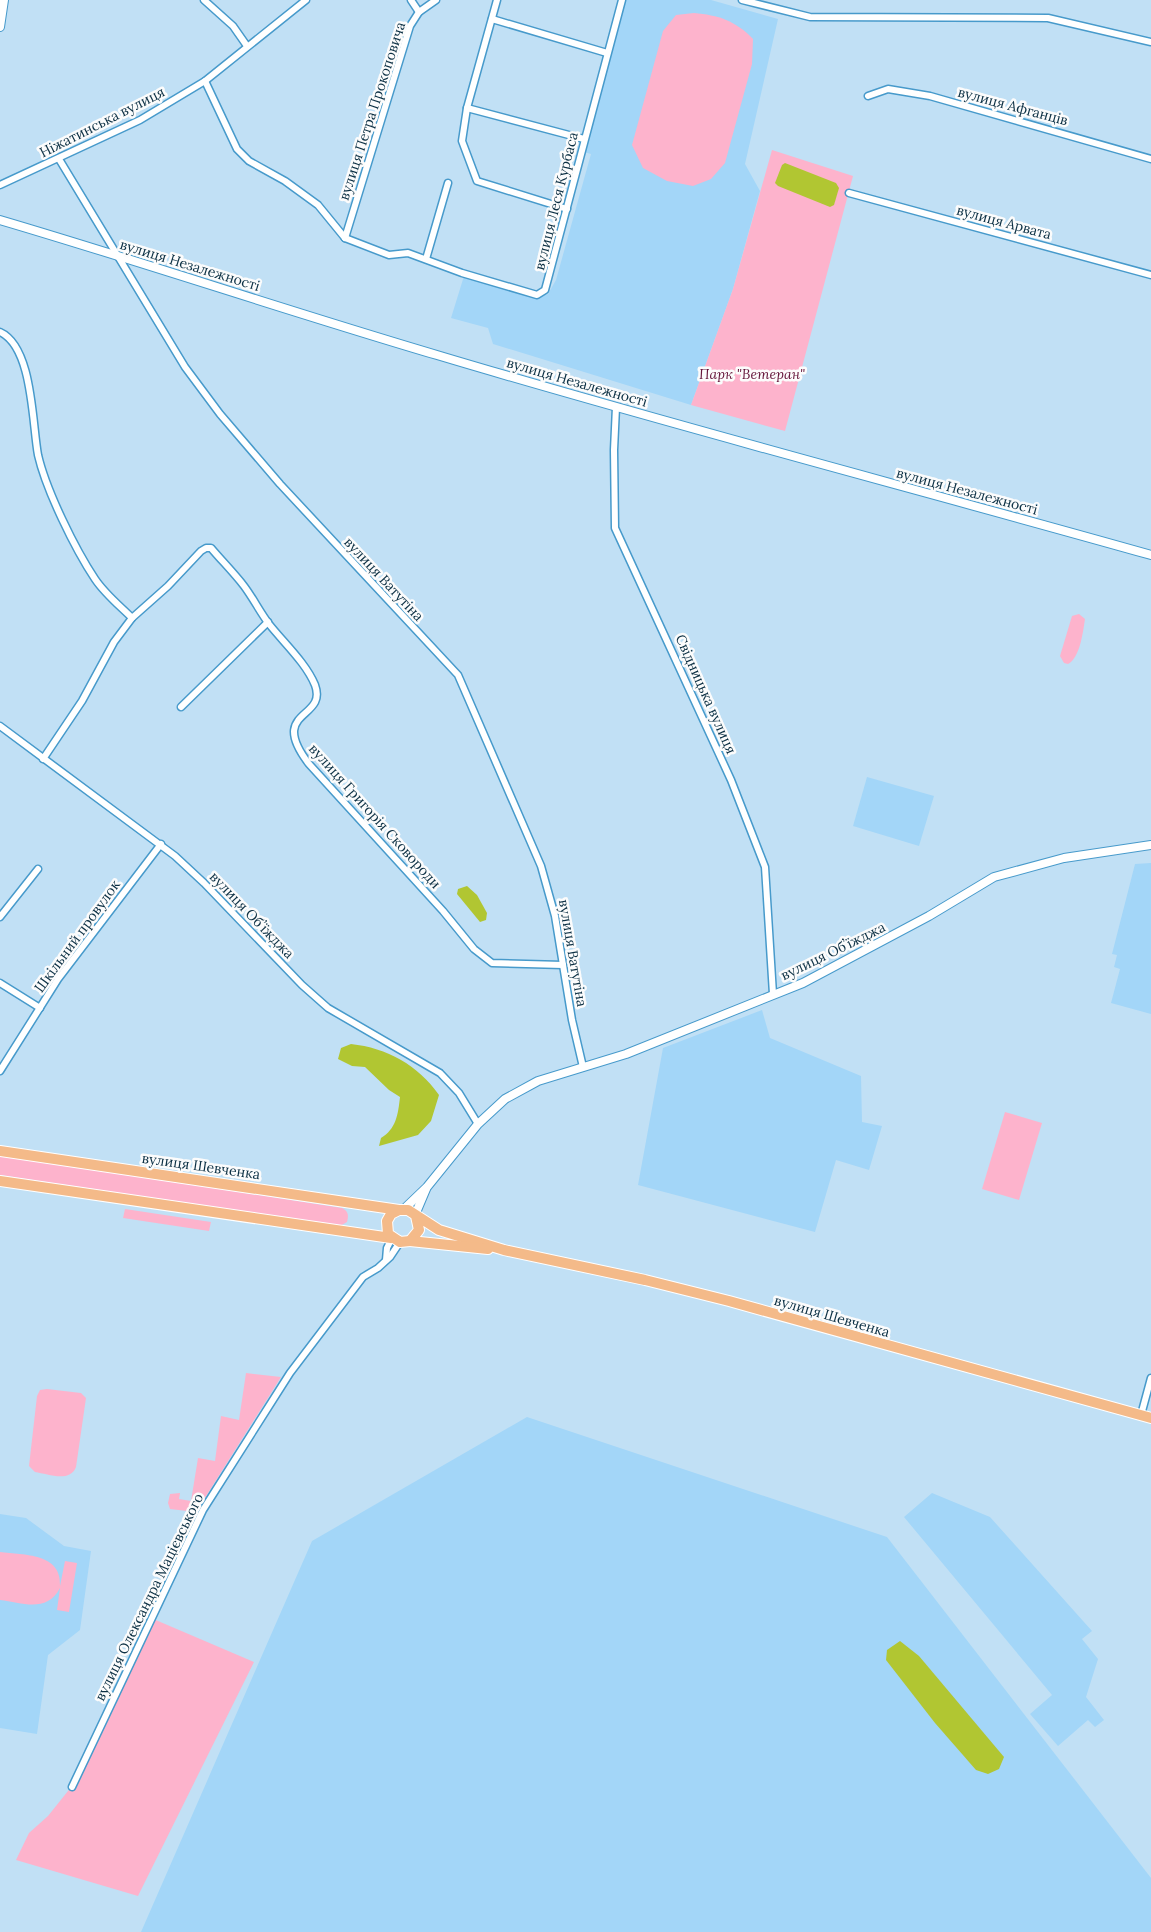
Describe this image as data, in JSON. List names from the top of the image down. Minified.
{"streets":{"main road":["вулиця Шевченка"],"street":["вулиця Афганців","вулиця Петра Прокоповича","Ніжатинська вулиця","вулиця Леся Курбаса","вулиця Арвата","вулиця Незалежності","вулиця Ватутіна","Свідницька вулиця","вулиця Григорія Сковороди","вулиця Обʼїжджа","Шкільний провулок","вулиця Олександра Мацієвського"]},"crossings":[["вулиця Петра Прокоповича","вулиця Леся Курбаса"],["Ніжатинська вулиця","вулиця Ватутіна"],["вулиця Незалежності","вулиця Ватутіна"],["вулиця Незалежності","Свідницька вулиця"],["вулиця Ватутіна","вулиця Григорія Сковороди"],["вулиця Ватутіна","вулиця Обʼїжджа"],["Свідницька вулиця","вулиця Обʼїжджа"],["вулиця Григорія Сковороди","вулиця Обʼїжджа"],["вулиця Обʼїжджа","Шкільний провулок"],["вулиця Обʼїжджа","вулиця Шевченка"],["вулиця Обʼїжджа","вулиця Олександра Мацієвського"],["вулиця Шевченка","вулиця Олександра Мацієвського"]],"parks":["Парк \"Ветеран\""]}
